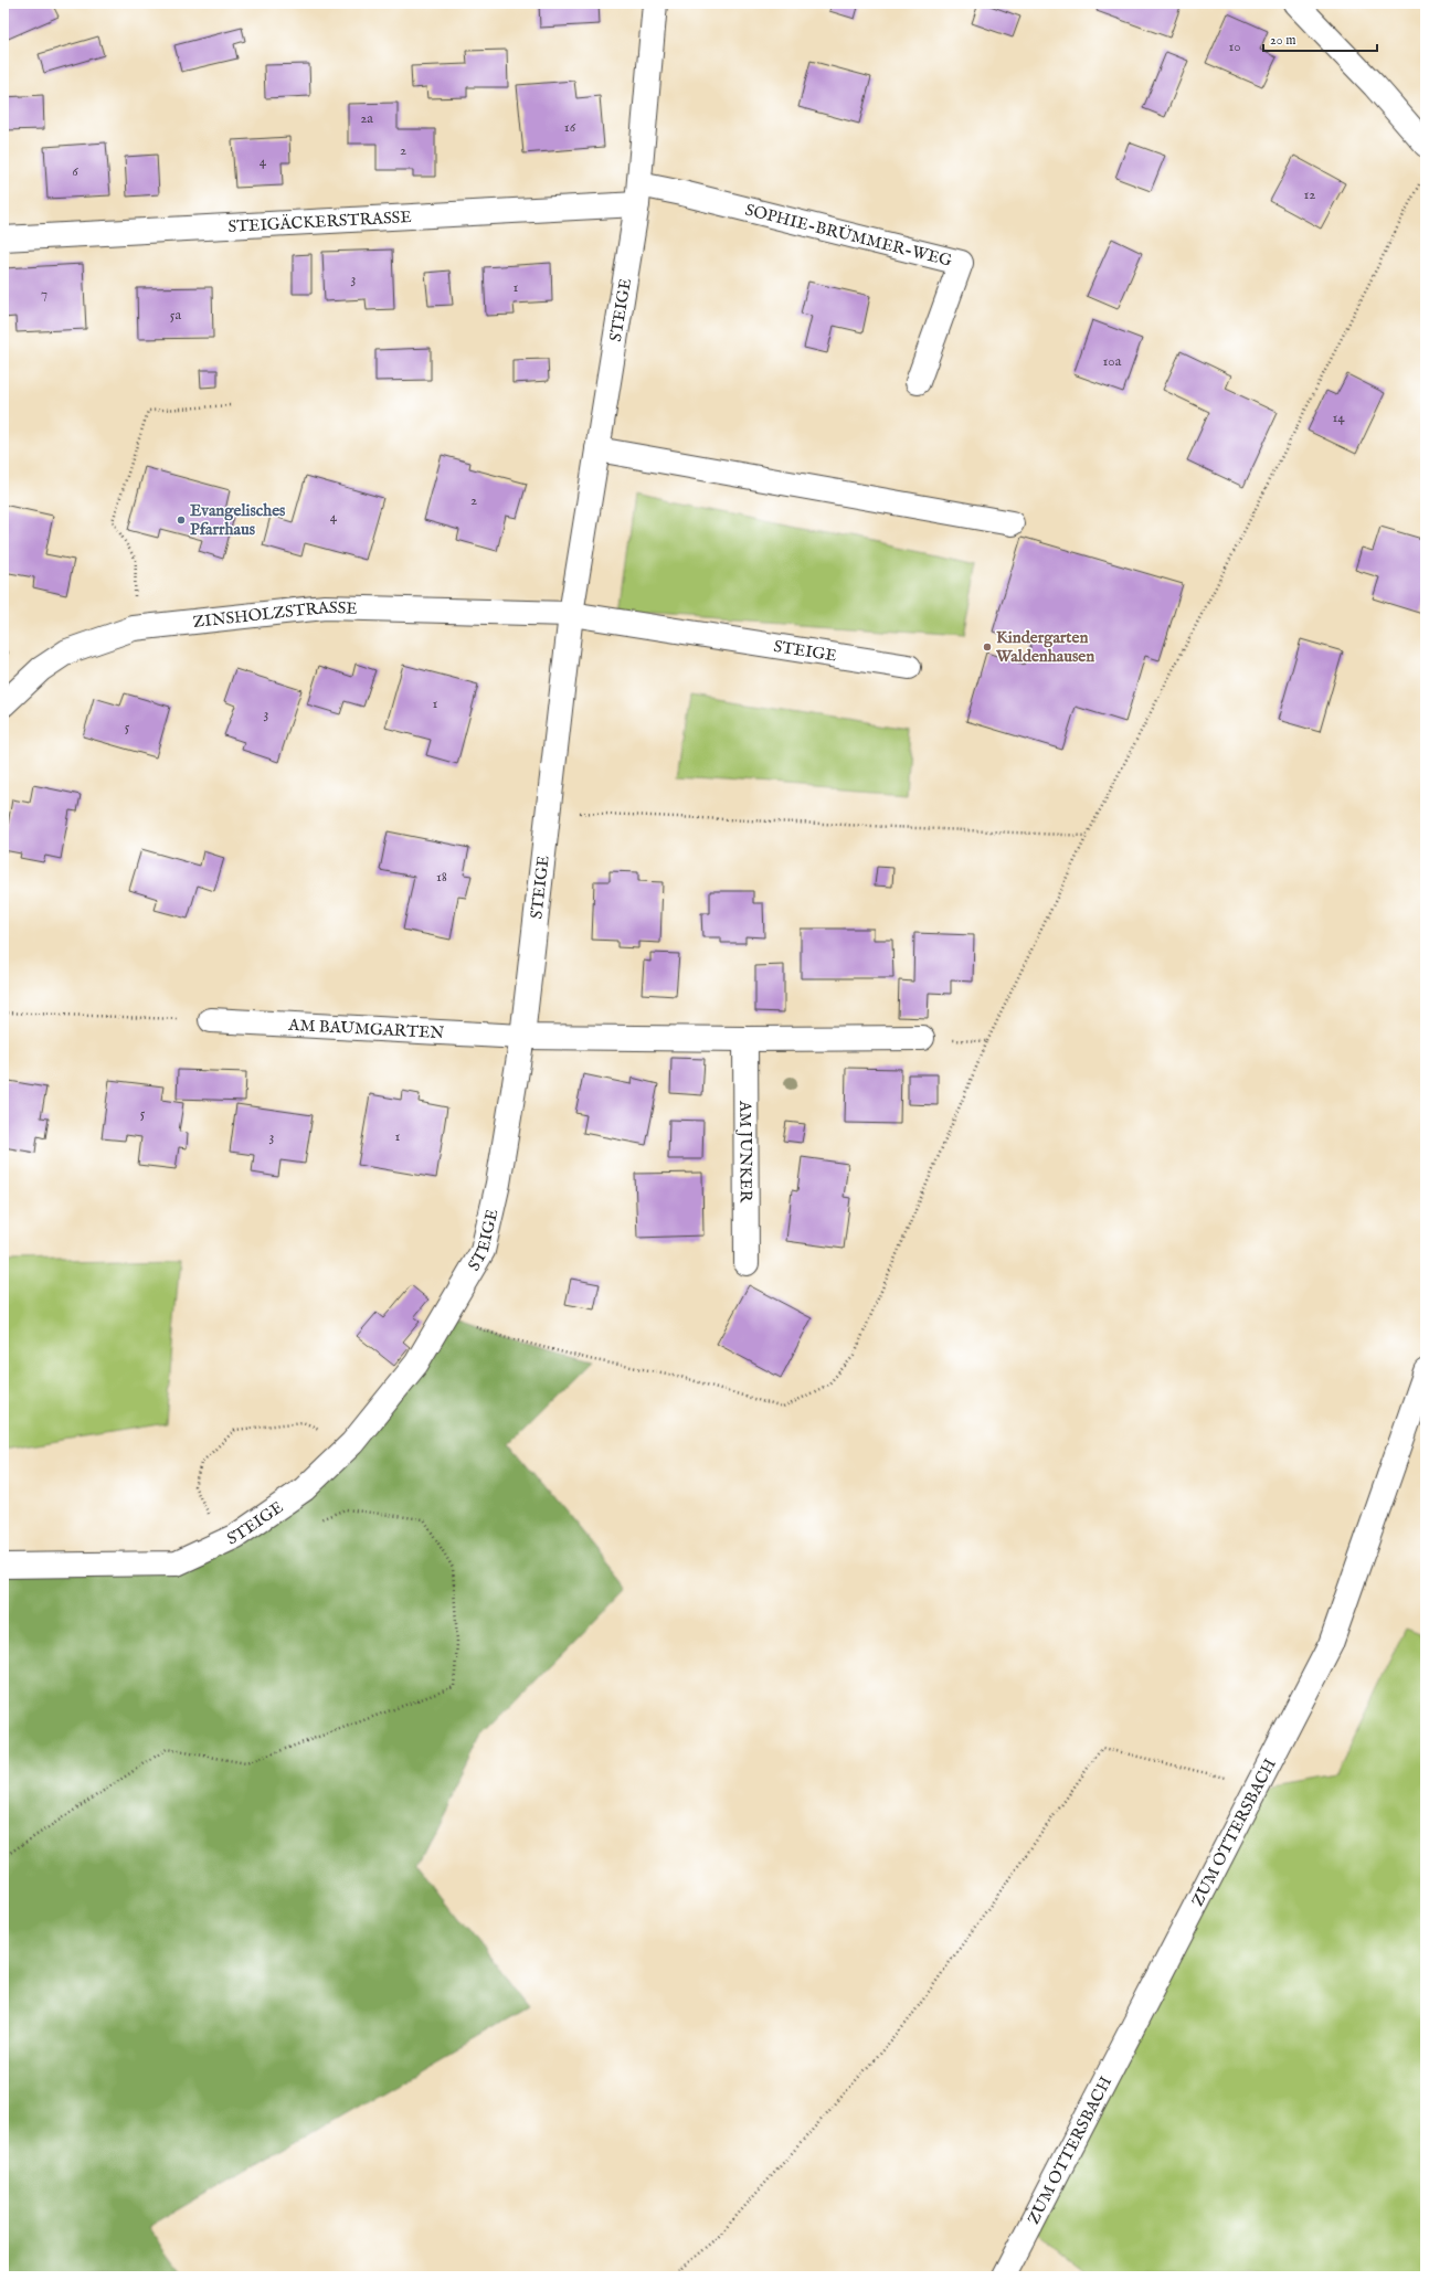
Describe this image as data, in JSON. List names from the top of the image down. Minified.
{"streets":{"street":["STEIGÄCKERSTRASSE","SOPHIE-BRÜMMER-WEG","STEIGE","ZINSHOLZSTRASSE","AM BAUMGARTEN","AM JUNKER","ZUM OTTERSBACH"]},"crossings":[["STEIGÄCKERSTRASSE","SOPHIE-BRÜMMER-WEG"],["STEIGÄCKERSTRASSE","STEIGE"],["SOPHIE-BRÜMMER-WEG","STEIGE"],["STEIGE","ZINSHOLZSTRASSE"],["STEIGE","AM BAUMGARTEN"]],"places":["Evangelisches Pfarrhaus","Kindergarten Waldenhausen"],"house_numbers":["10","2a","16","2","4","6","12","3","1","7","5a","10a","14","2","4","1","3","5","18","5","3","1"],"scale_bar":"20 m"}
